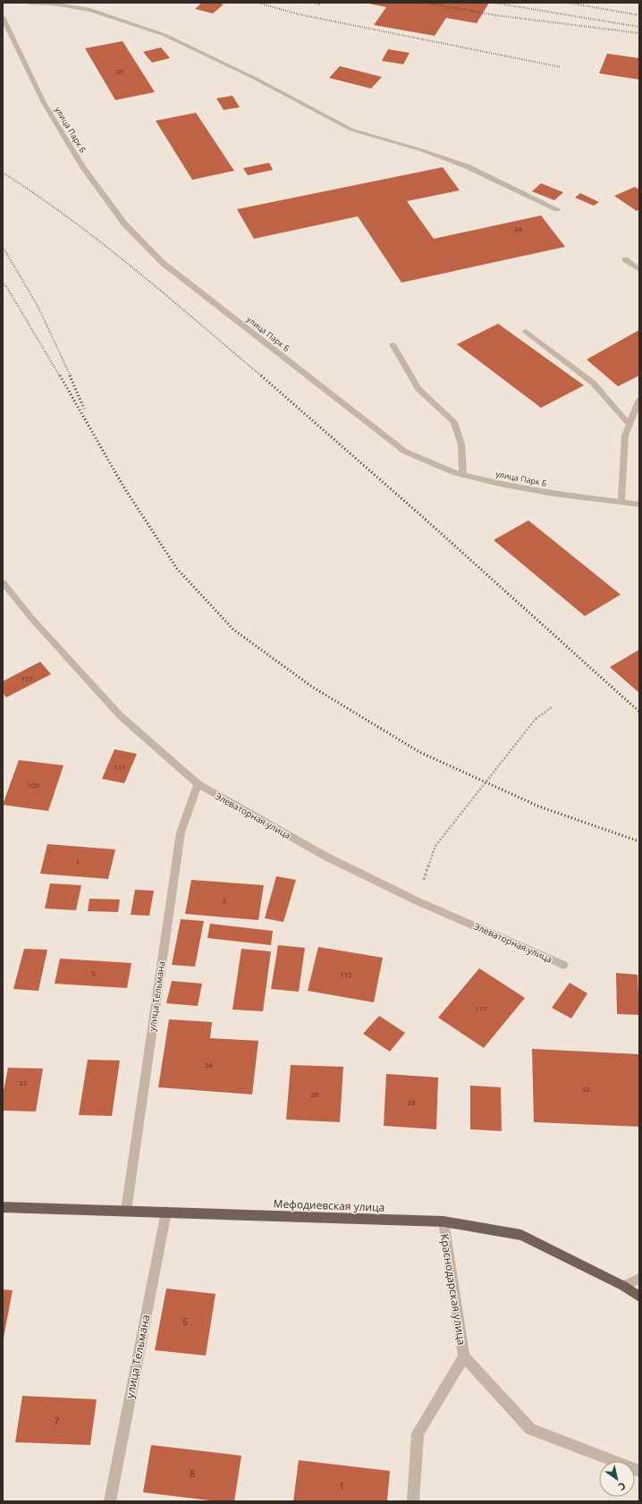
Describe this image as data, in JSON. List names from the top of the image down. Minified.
{"streets":{"main road":["Мефодиевская улица"],"street":["улица Парк Б","Элеваторная улица","улица Тельмана","Краснодарская улица"]},"crossings":[["Элеваторная улица","улица Тельмана"],["улица Тельмана","Мефодиевская улица"],["Мефодиевская улица","Краснодарская улица"]],"house_numbers":["35","34","107","111","109","1","2","3","115","117","24","22","32","26","28","6","7","8","1"],"north":"bottom right"}
